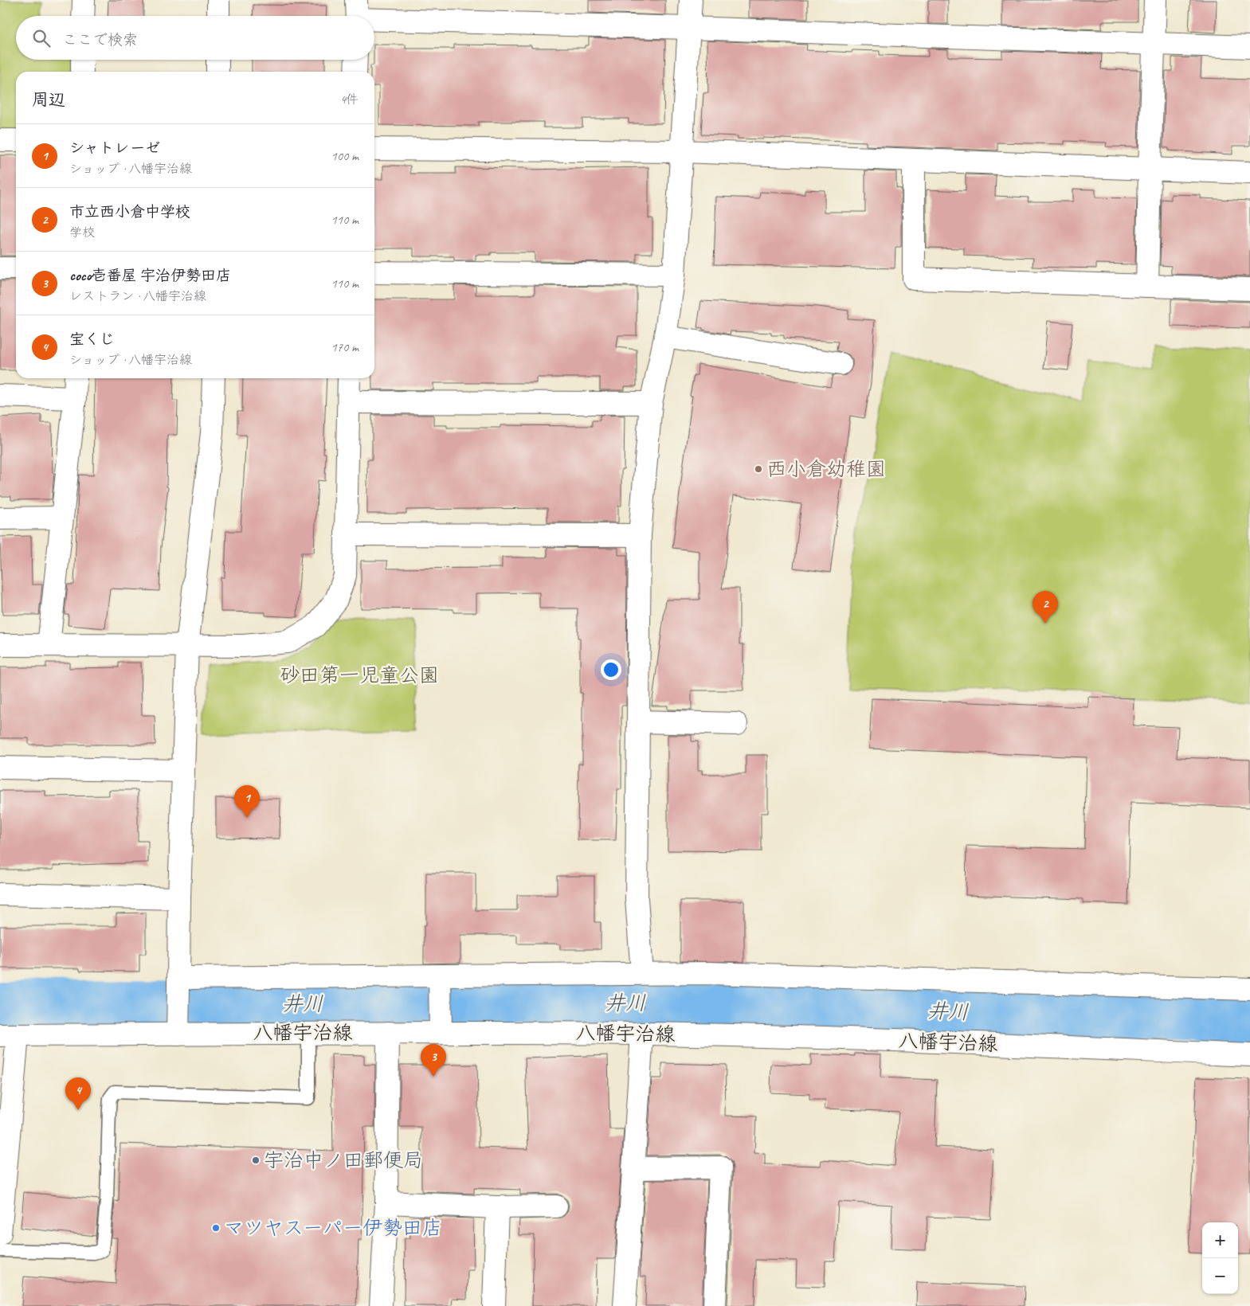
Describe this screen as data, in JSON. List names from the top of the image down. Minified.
{"streets":{"street":["八幡宇治線"]},"water":["井川"],"parks":["砂田第一児童公園"],"places":["西小倉幼稚園","宇治中ノ田郵便局","マツヤスーパー伊勢田店"],"page":{"search":"ここで検索","heading":["周辺","4件"],"list":[{"mark":"1","name":"シャトレーゼ","note":"ショップ · 八幡宇治線","value":"100 m"},{"mark":"2","name":"市立西小倉中学校","note":"学校","value":"110 m"},{"mark":"3","name":"coco壱番屋 宇治伊勢田店","note":"レストラン · 八幡宇治線","value":"110 m"},{"mark":"4","name":"宝くじ","note":"ショップ · 八幡宇治線","value":"170 m"}],"pins":["2","1","3","4"],"map_buttons":["+","−"]}}
